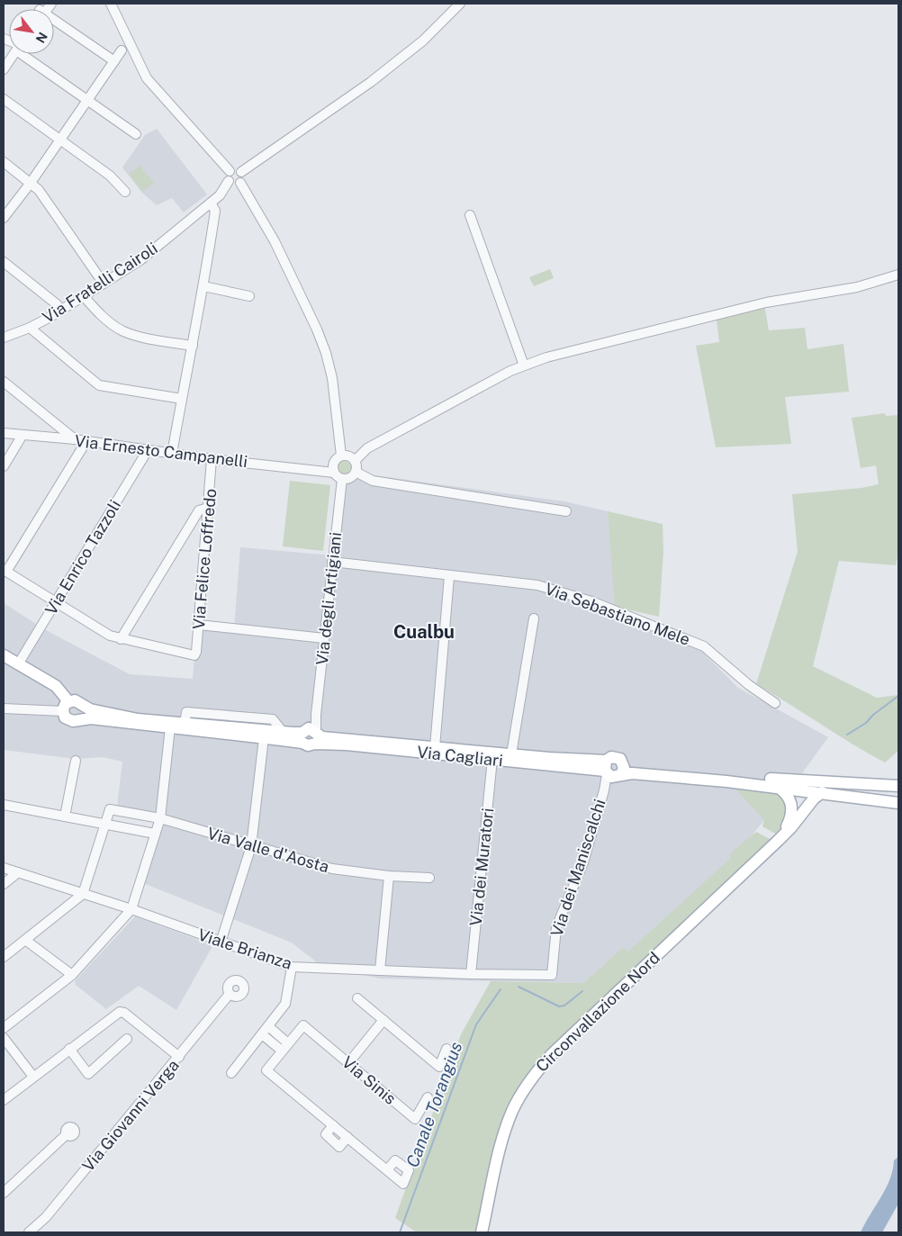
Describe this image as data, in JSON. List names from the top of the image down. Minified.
{"streets":{"main road":["Via Cagliari","Circonvallazione Nord"],"street":["Via Fratelli Cairoli","Via Ernesto Campanelli","Via Enrico Tazzoli","Via Felice Loffredo","Via degli Artigiani","Via Sebastiano Mele","Via Valle d'Aosta","Via dei Muratori","Via dei Maniscalchi","Viale Brianza","Via Sinis","Via Giovanni Verga"]},"crossings":[["Via Ernesto Campanelli","Via Enrico Tazzoli"],["Via Ernesto Campanelli","Via Felice Loffredo"],["Via Ernesto Campanelli","Via degli Artigiani"],["Via degli Artigiani","Via Sebastiano Mele"],["Via degli Artigiani","Via Cagliari"],["Via Cagliari","Via dei Muratori"],["Via Cagliari","Via dei Maniscalchi"],["Via Cagliari","Circonvallazione Nord"],["Via dei Muratori","Viale Brianza"],["Via dei Maniscalchi","Viale Brianza"]],"districts":["Cualbu"],"water":["Canale Torangius"],"north":"bottom right"}
